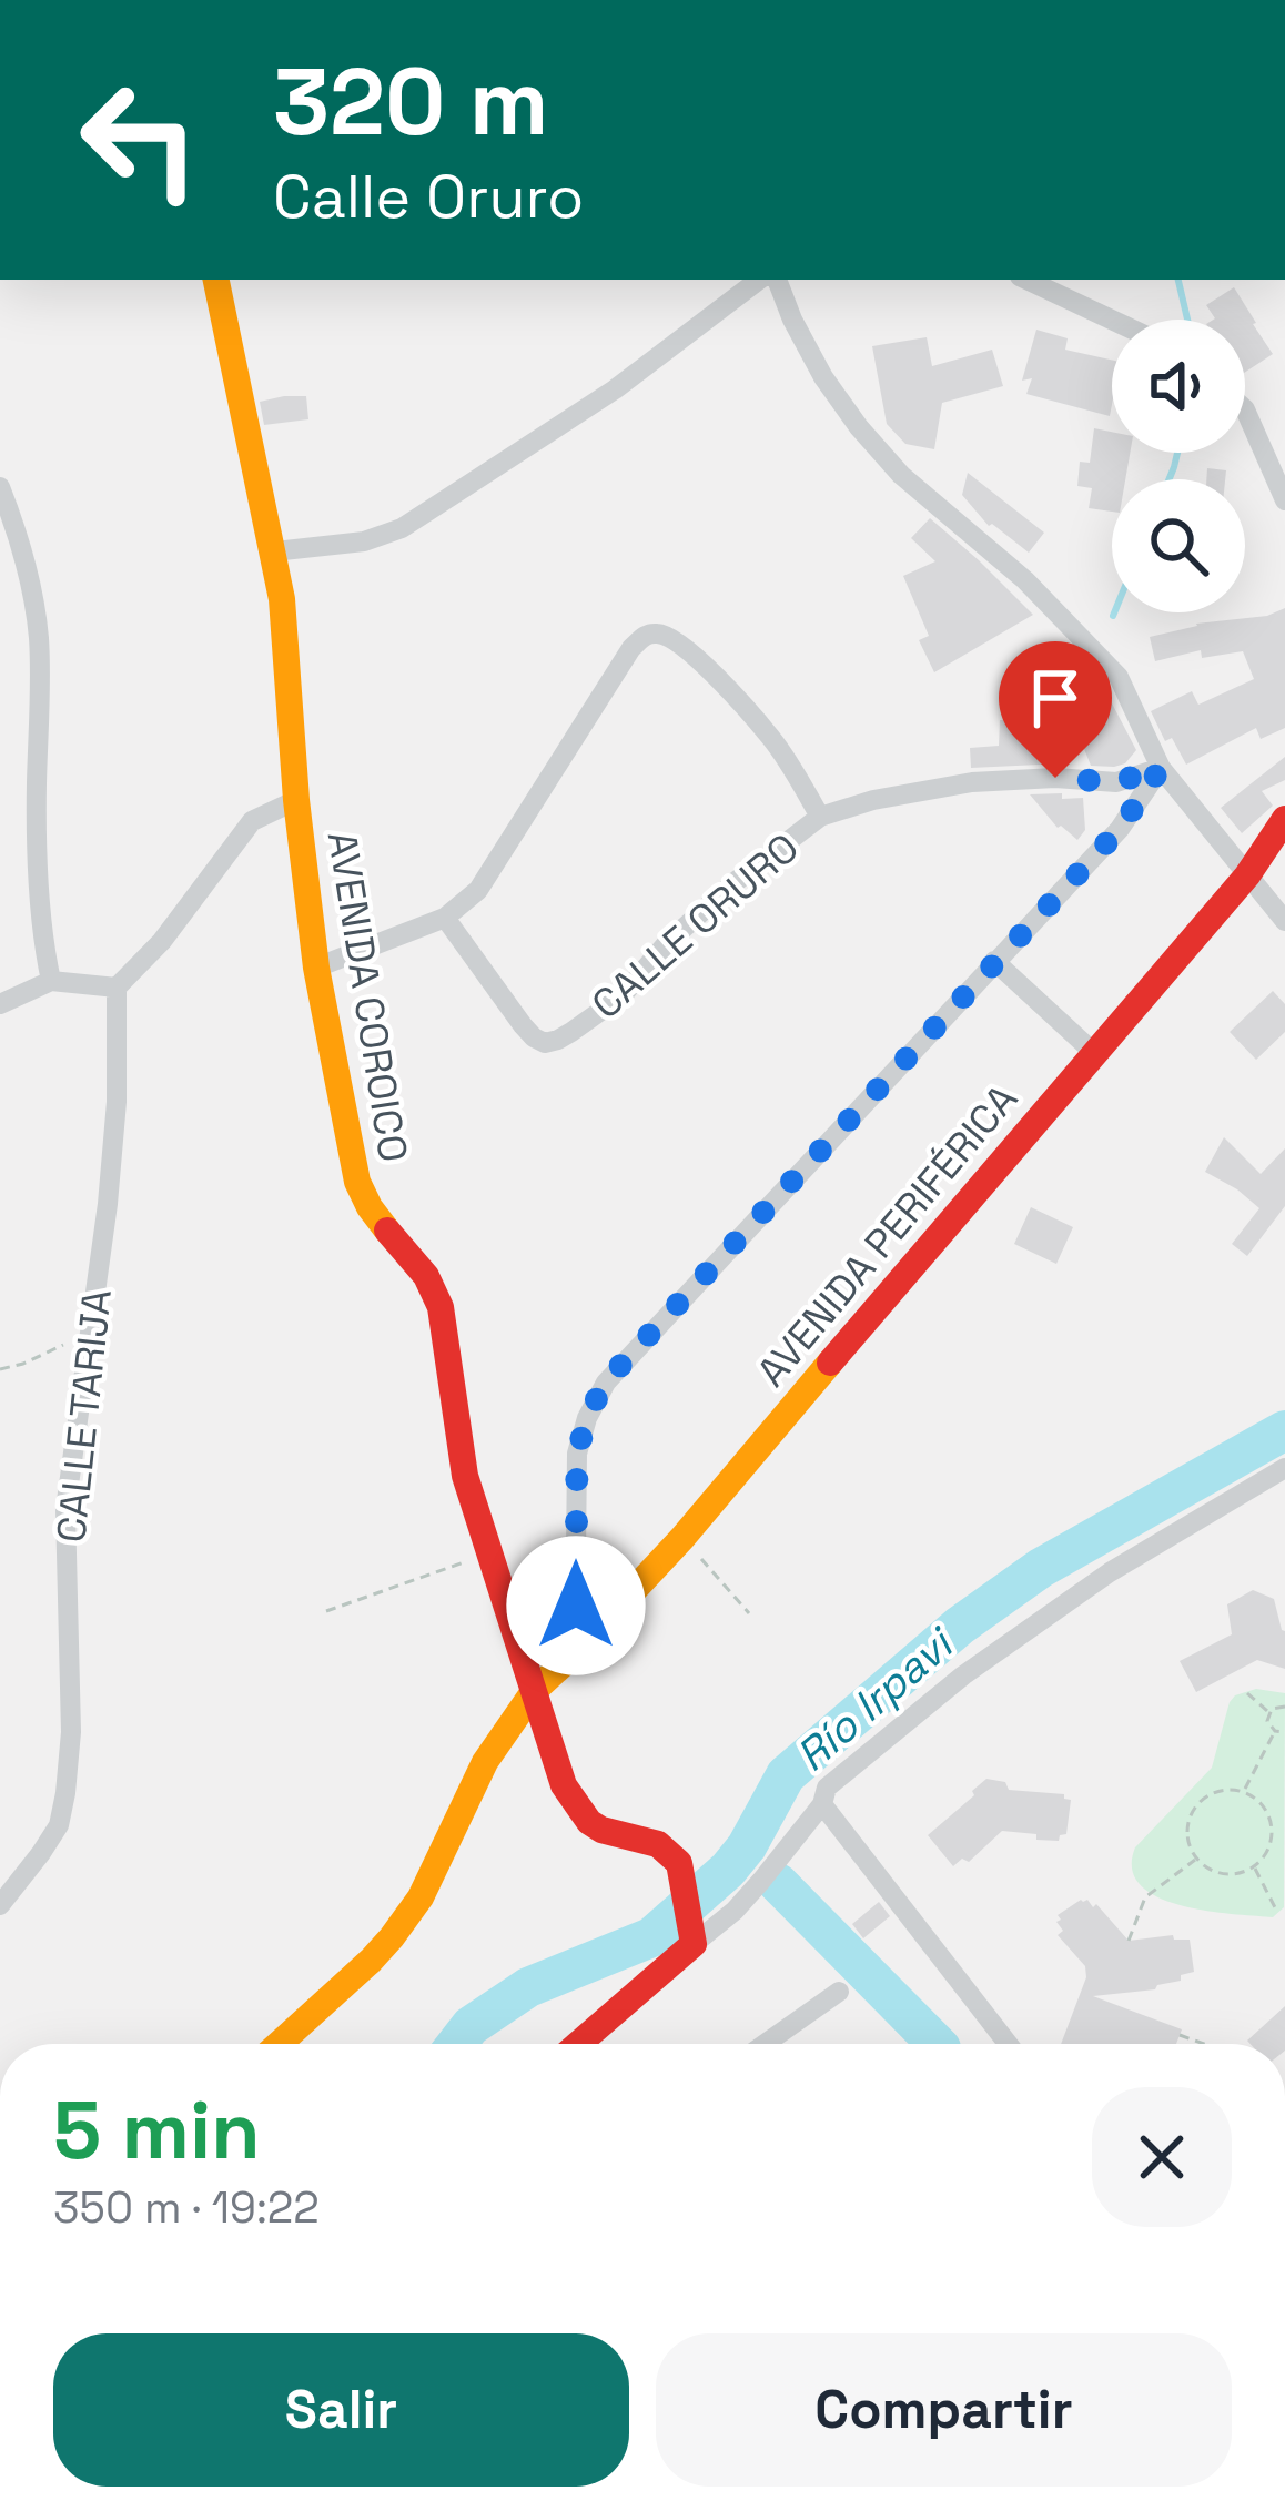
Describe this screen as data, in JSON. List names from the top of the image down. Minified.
{"streets":{"main road":["AVENIDA COROICO","AVENIDA PERIFÉRICA"],"street":["CALLE ORURO","CALLE TARIJA"]},"crossings":[["AVENIDA COROICO","AVENIDA PERIFÉRICA"]],"water":["Río Irpavi"],"page":{"turn":["320 m","Calle Oruro"],"heading":["5 min","350 m · 19:22"],"buttons":["Salir","Compartir"]}}
